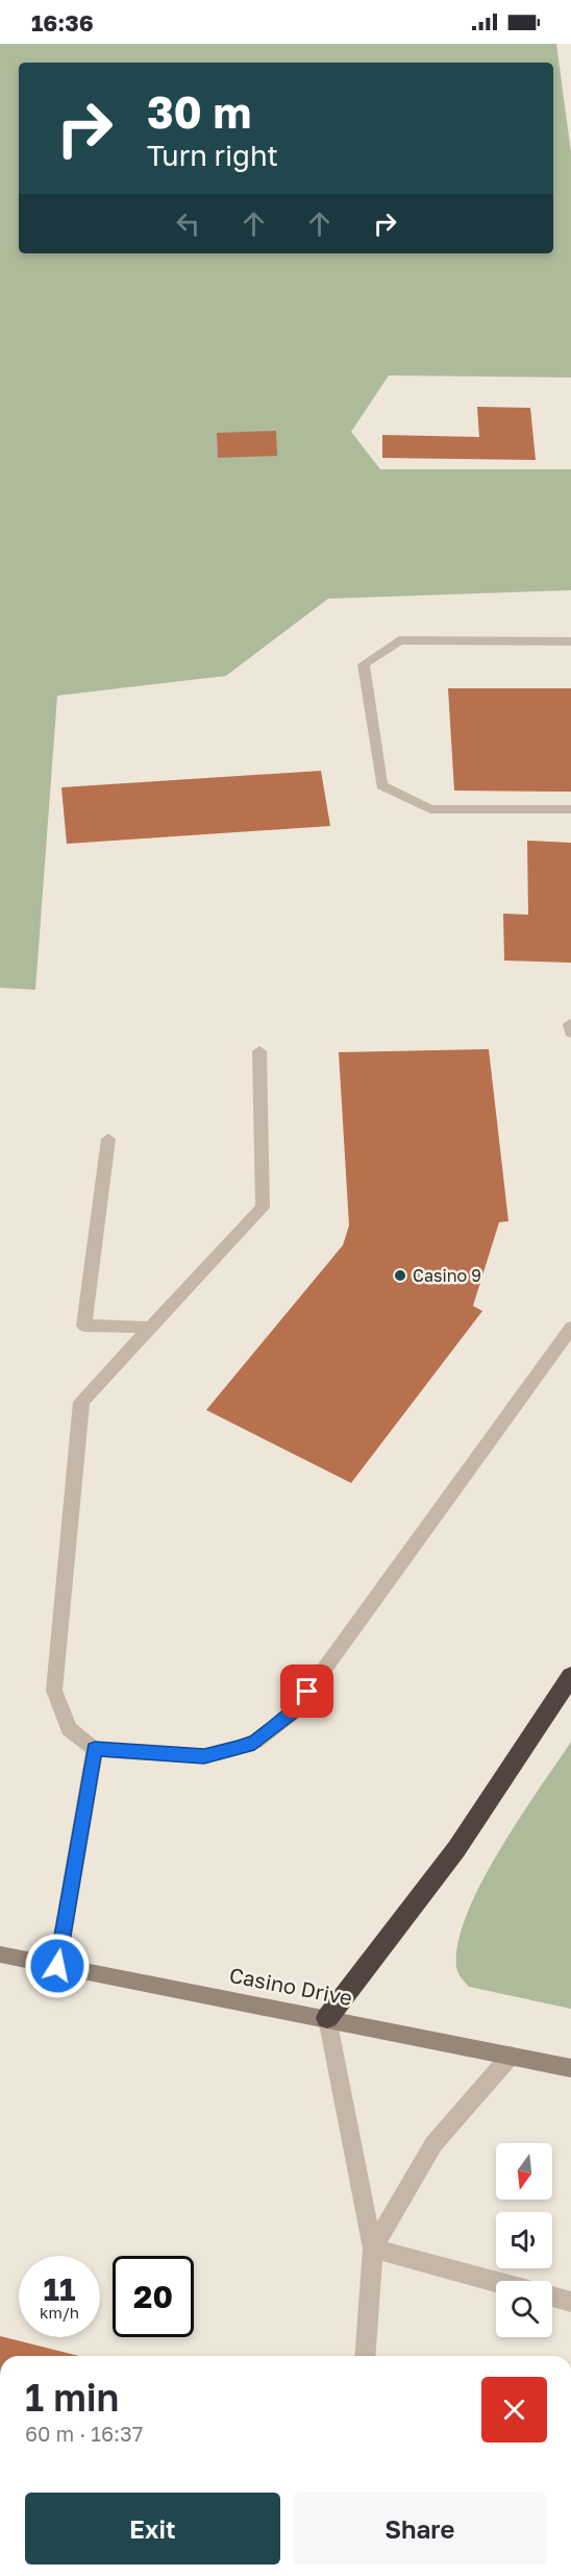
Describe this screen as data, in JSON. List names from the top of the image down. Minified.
{"streets":{"street":["Casino Drive"]},"places":["Casino 9"],"north":"bottom","page":{"status":"16:36","turn":["30 m","Turn right"],"speed":"11 km/h","limit":"20","heading":["1 min","60 m · 16:37"],"buttons":["Exit","Share"]}}
